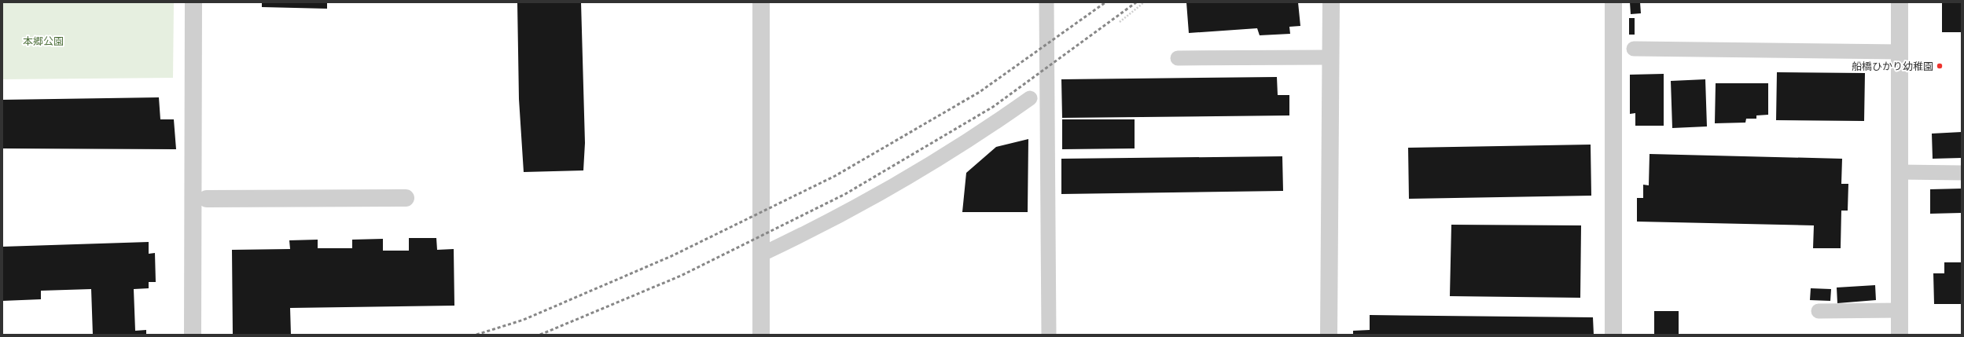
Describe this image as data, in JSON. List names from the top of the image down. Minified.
{"parks":["本郷公園"],"places":["船橋ひかり幼稚園"]}
